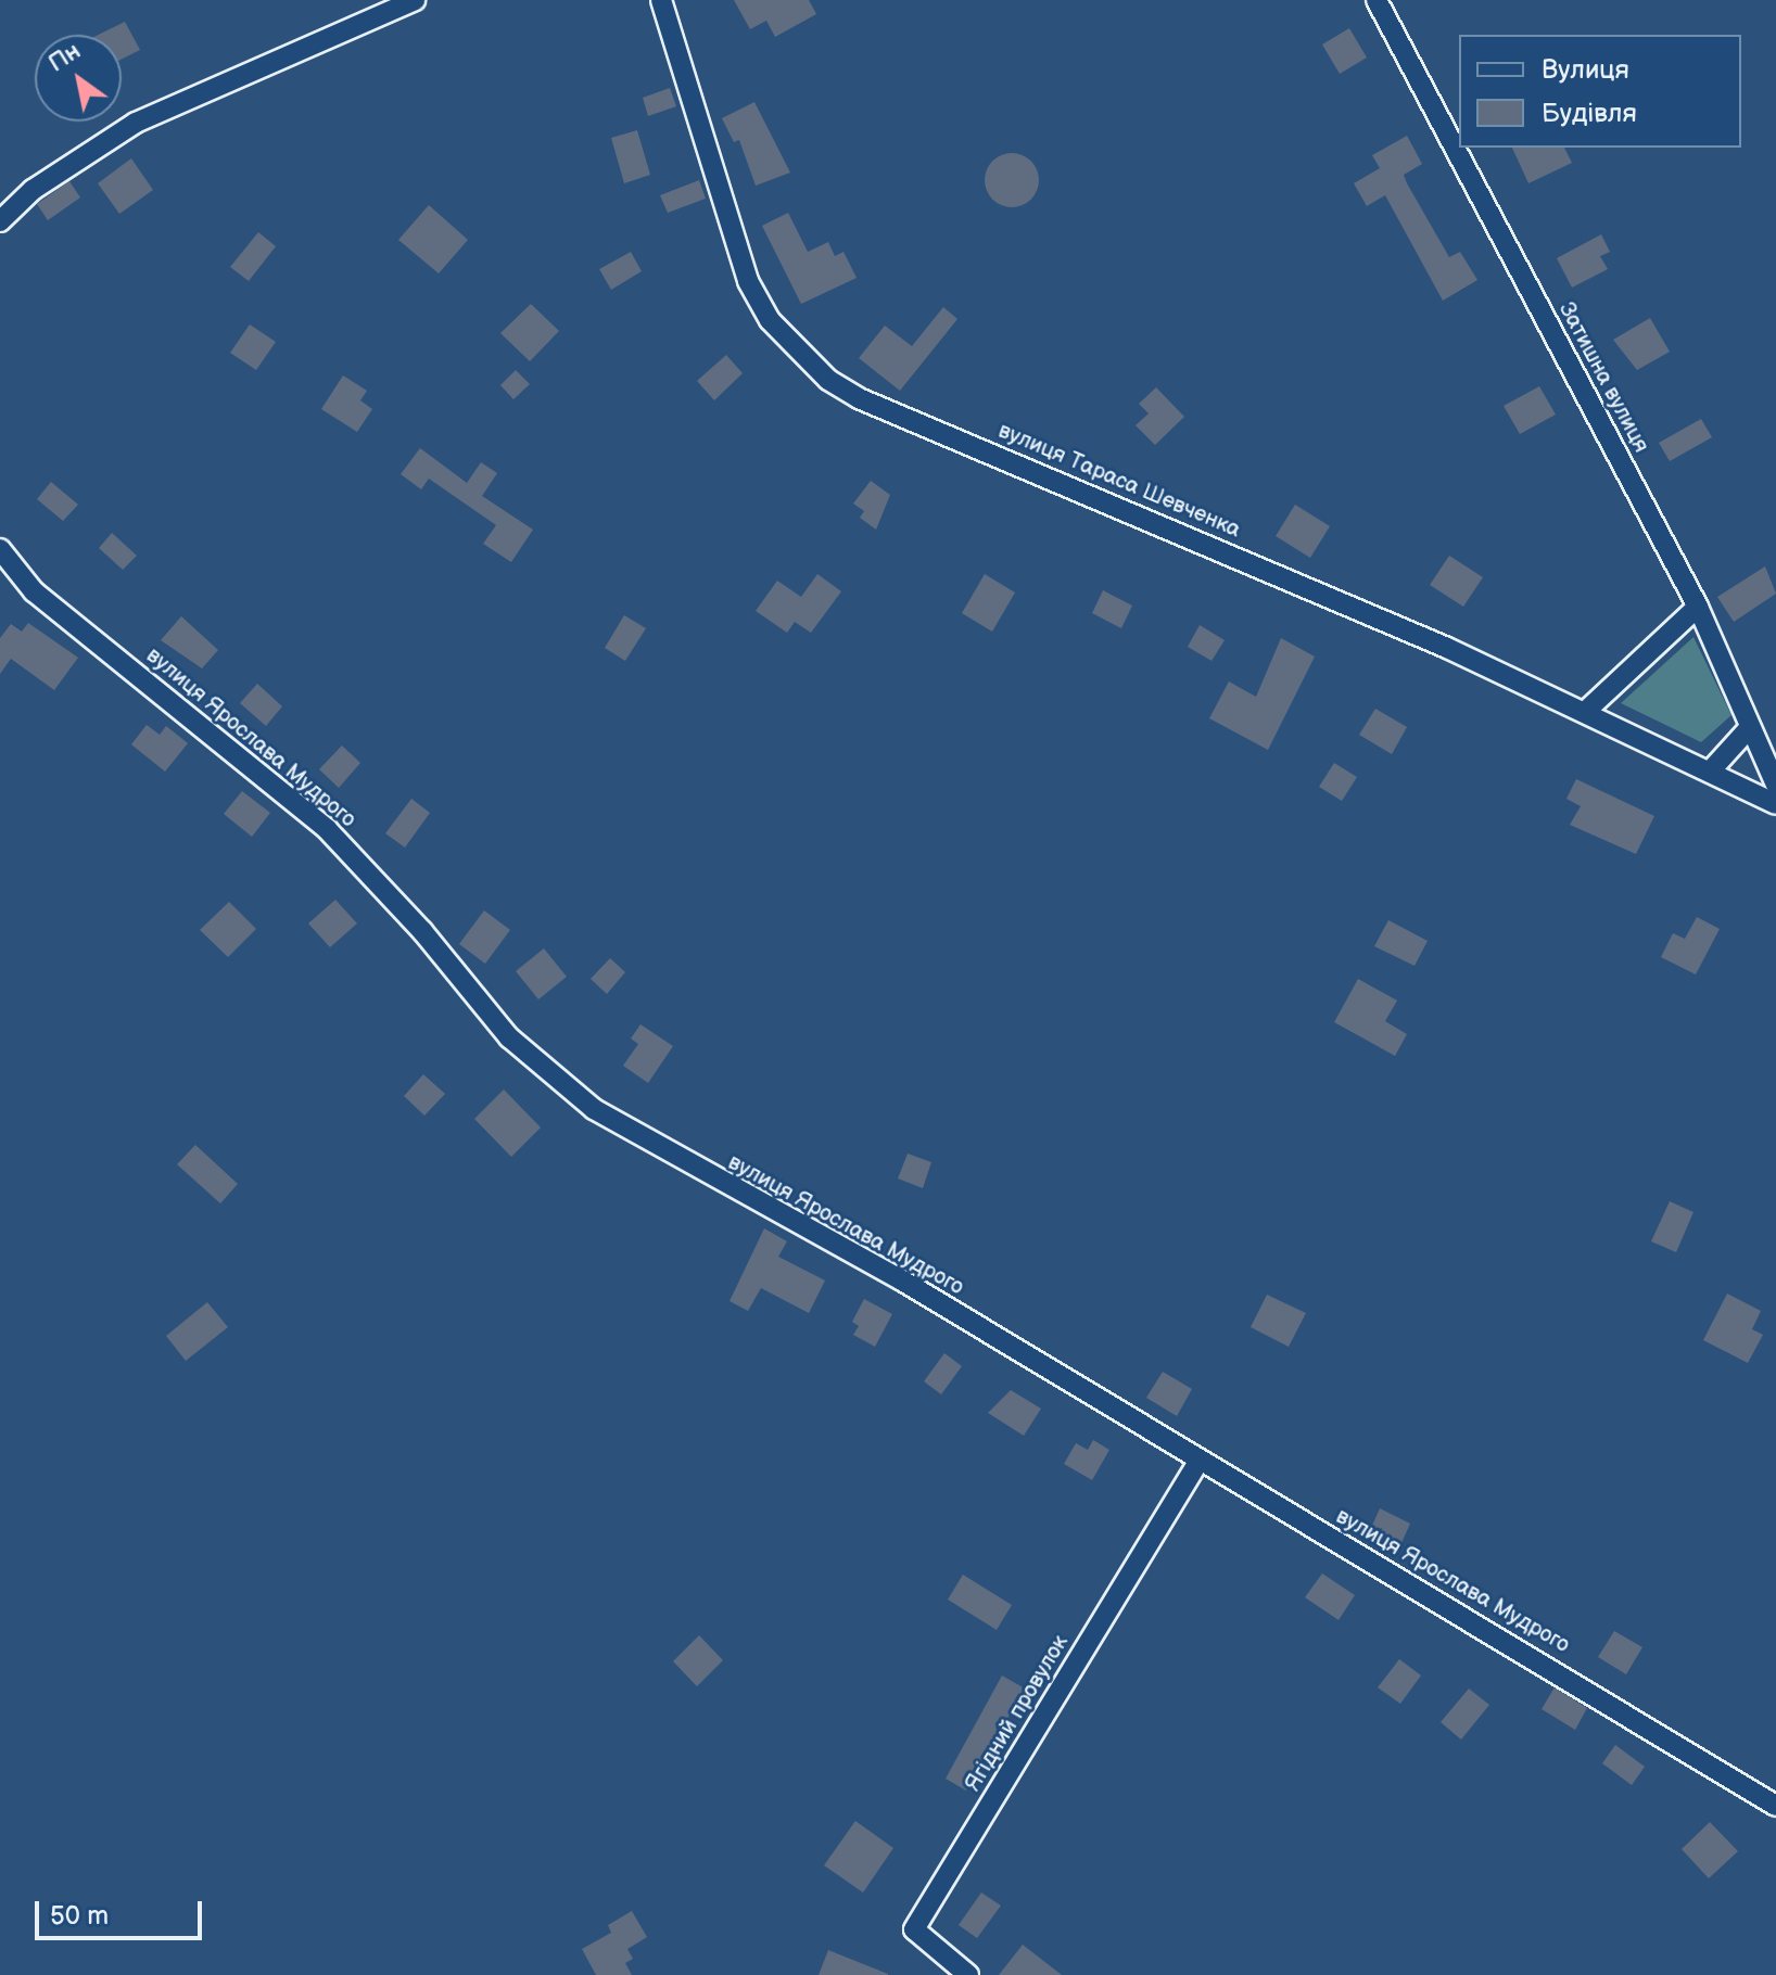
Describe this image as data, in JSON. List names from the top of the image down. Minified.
{"streets":{"street":["Затишна вулиця","вулиця Тараса Шевченка","вулиця Ярослава Мудрого","Ягідний провулок"]},"crossings":[["вулиця Ярослава Мудрого","Ягідний провулок"]],"legend":["Вулиця","Будівля"],"scale_bar":"50 m","north":"top left"}
